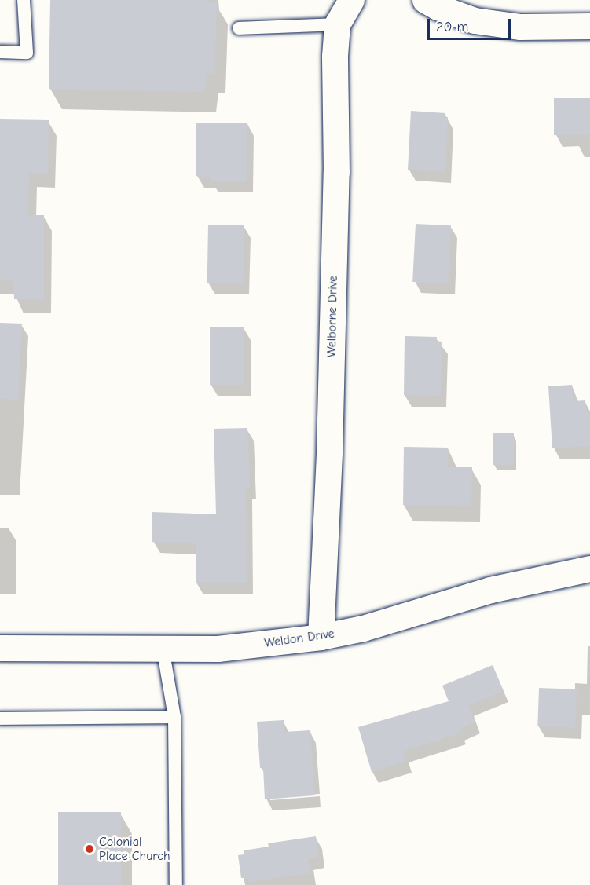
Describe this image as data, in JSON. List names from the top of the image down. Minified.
{"streets":{"street":["Welborne Drive","Weldon Drive"]},"crossings":[["Welborne Drive","Weldon Drive"]],"places":["Colonial Place Church"],"scale_bar":"20 m"}
